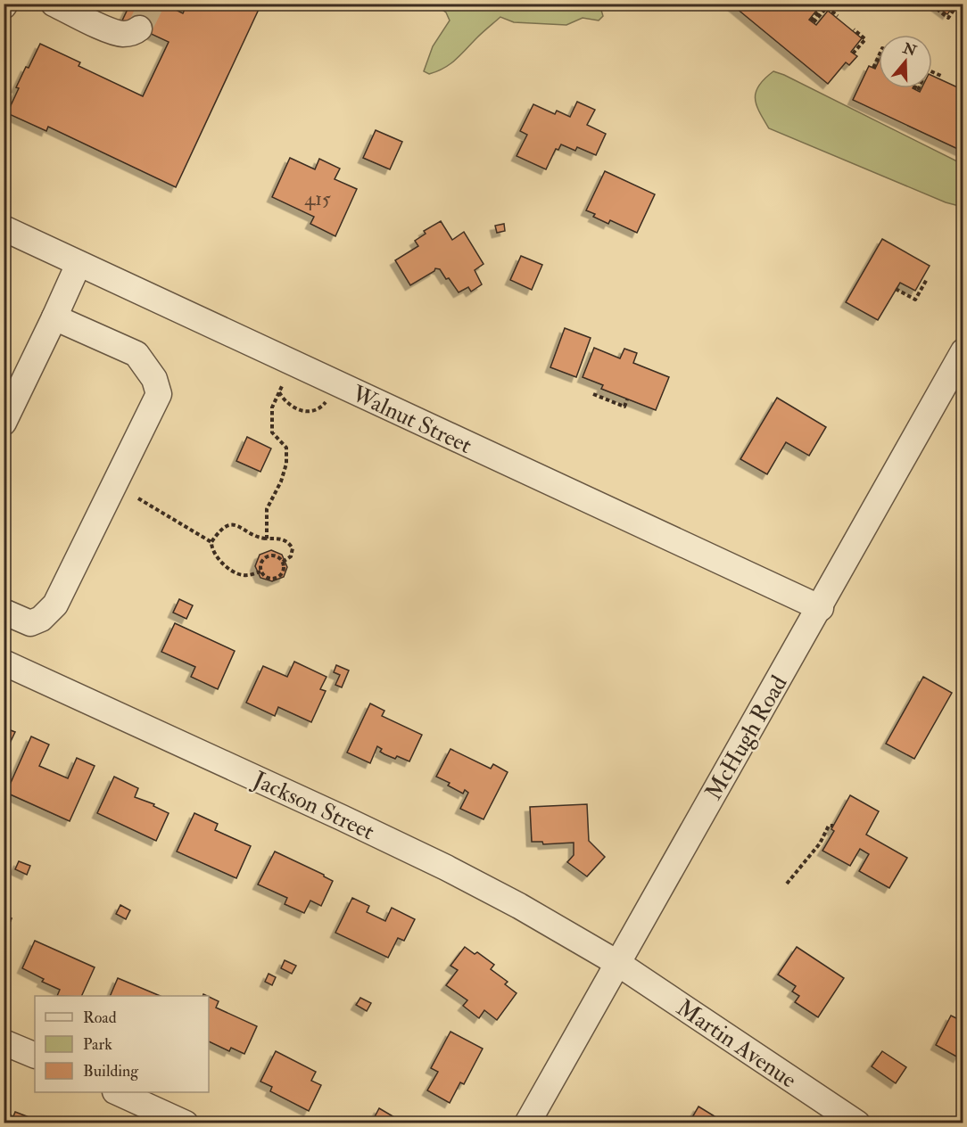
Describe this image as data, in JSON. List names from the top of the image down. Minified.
{"streets":{"street":["Walnut Street","McHugh Road","Jackson Street","Martin Avenue"]},"crossings":[["Walnut Street","McHugh Road"],["McHugh Road","Jackson Street"],["McHugh Road","Martin Avenue"],["Jackson Street","Martin Avenue"]],"house_numbers":["415"],"legend":["Road","Park","Building"],"north":"top"}
